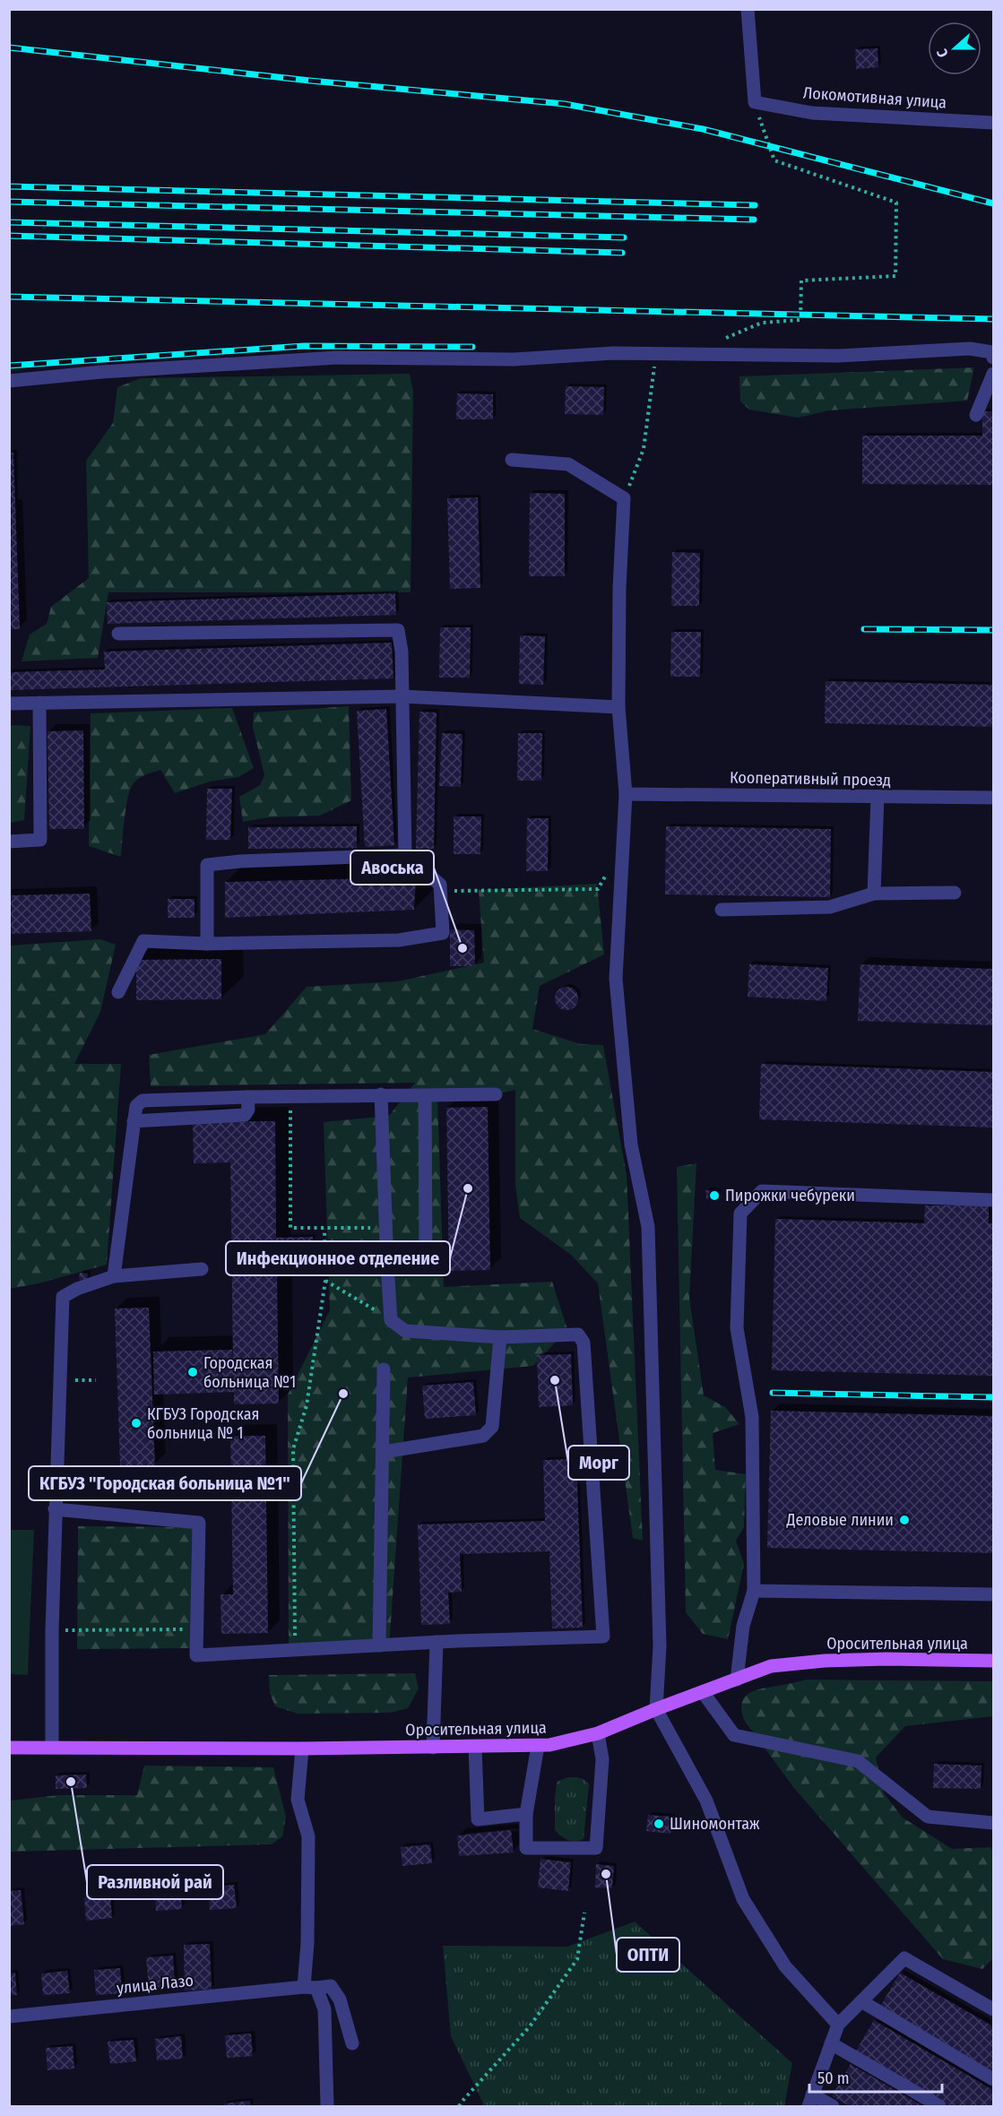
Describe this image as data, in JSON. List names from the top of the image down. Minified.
{"streets":{"main road":["Оросительная улица"],"street":["Локомотивная улица","Кооперативный проезд","улица Лазо"]},"places":["Авоська","Инфекционное отделение","Пирожки чебуреки","Городская больница №1","Морг","КГБУЗ \"Городская больница №1\"","КГБУЗ Городская больница № 1","Деловые линии","Разливной рай","Шиномонтаж","ОПТИ"],"scale_bar":"50 m","north":"left"}
